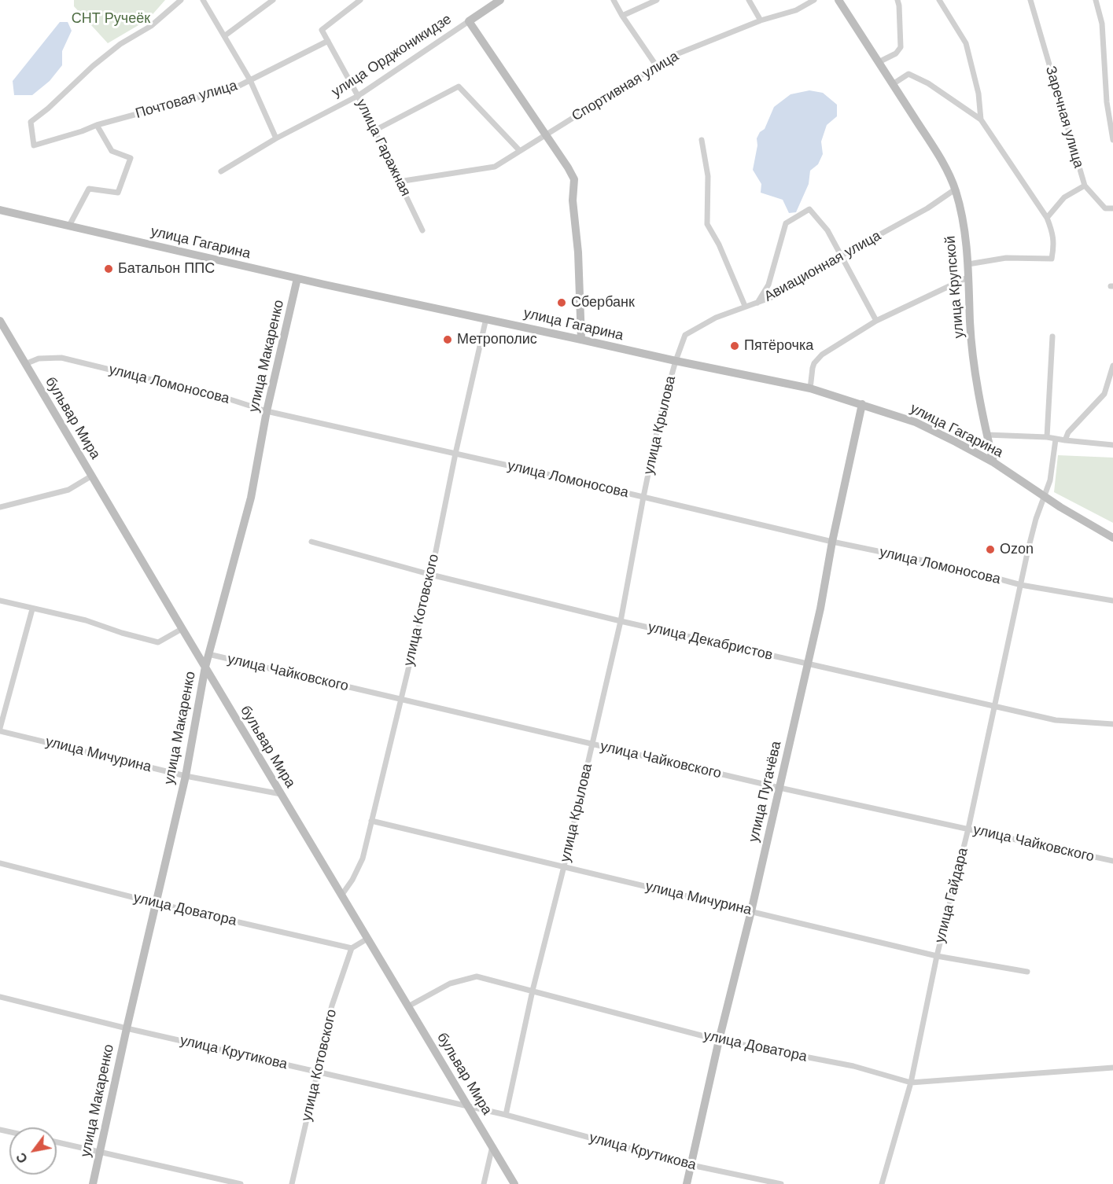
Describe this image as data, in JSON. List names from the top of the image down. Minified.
{"streets":{"street":["улица Орджоникидзе","Спортивная улица","Почтовая улица","Заречная улица","улица Гаражная","улица Гагарина","Авиационная улица","улица Крупской","улица Макаренко","улица Ломоносова","бульвар Мира","улица Крылова","улица Котовского","улица Декабристов","улица Чайковского","улица Мичурина","улица Пугачёва","улица Гайдара","улица Доватора","улица Крутикова"]},"crossings":[["улица Орджоникидзе","улица Гаражная"],["Спортивная улица","улица Гаражная"],["Почтовая улица","улица Гаражная"],["улица Гагарина","Авиационная улица"],["улица Гагарина","улица Крупской"],["улица Гагарина","улица Макаренко"],["улица Гагарина","улица Крылова"],["улица Гагарина","улица Котовского"],["улица Гагарина","улица Пугачёва"],["улица Гагарина","улица Гайдара"],["Авиационная улица","улица Крупской"],["Авиационная улица","улица Крылова"],["улица Макаренко","улица Ломоносова"],["улица Макаренко","бульвар Мира"],["улица Макаренко","улица Чайковского"],["улица Макаренко","улица Мичурина"],["улица Макаренко","улица Доватора"],["улица Макаренко","улица Крутикова"],["улица Ломоносова","бульвар Мира"],["улица Ломоносова","улица Крылова"],["улица Ломоносова","улица Котовского"],["улица Ломоносова","улица Пугачёва"],["улица Ломоносова","улица Гайдара"],["бульвар Мира","улица Котовского"],["бульвар Мира","улица Мичурина"],["бульвар Мира","улица Доватора"],["бульвар Мира","улица Крутикова"],["улица Крылова","улица Декабристов"],["улица Крылова","улица Чайковского"],["улица Крылова","улица Мичурина"],["улица Крылова","улица Доватора"],["улица Крылова","улица Крутикова"],["улица Котовского","улица Декабристов"],["улица Котовского","улица Чайковского"],["улица Котовского","улица Мичурина"],["улица Котовского","улица Доватора"],["улица Котовского","улица Крутикова"],["улица Декабристов","улица Пугачёва"],["улица Декабристов","улица Гайдара"],["улица Чайковского","улица Пугачёва"],["улица Чайковского","улица Гайдара"],["улица Мичурина","улица Пугачёва"],["улица Мичурина","улица Гайдара"],["улица Пугачёва","улица Доватора"],["улица Пугачёва","улица Крутикова"],["улица Гайдара","улица Доватора"]],"parks":["СНТ Ручеёк"],"places":["Батальон ППС","Сбербанк","Метрополис","Пятёрочка","Ozon"],"north":"bottom left"}
